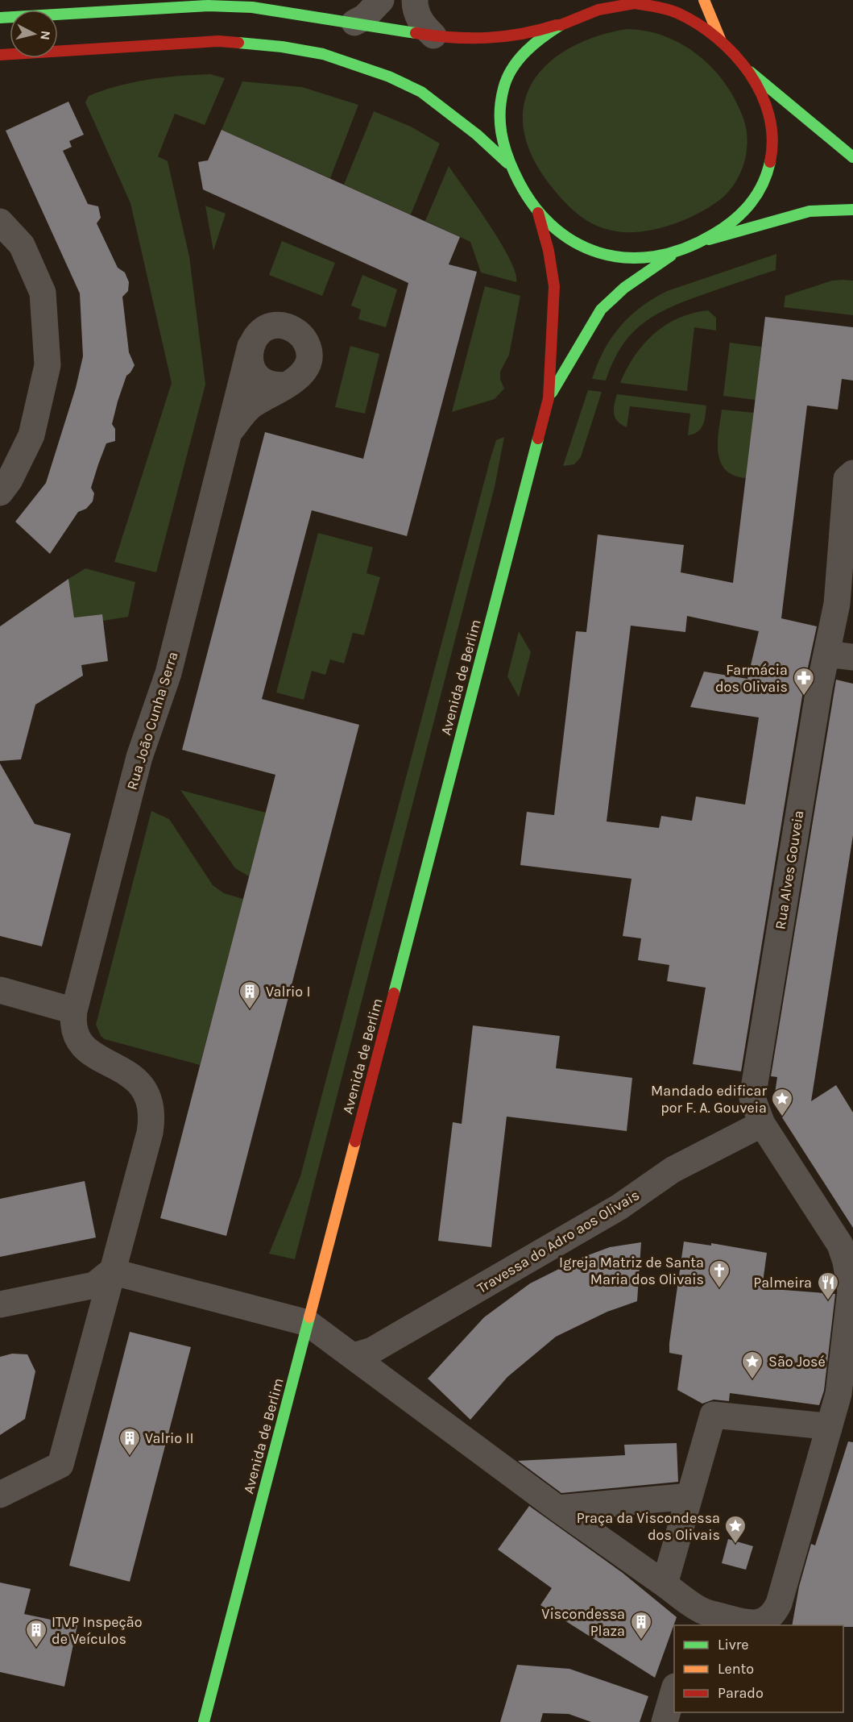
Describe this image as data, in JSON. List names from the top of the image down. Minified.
{"streets":{"main road":["Avenida de Berlim"],"street":["Rua João Cunha Serra","Rua Alves Gouveia","Travessa do Adro aos Olivais"]},"crossings":[["Rua Alves Gouveia","Travessa do Adro aos Olivais"]],"places":{"pharmacy":["Farmácia dos Olivais"],"building":["Valrio I","Valrio II","Viscondessa Plaza","ITVP Inspeção de Veículos"],"place":["Mandado edificar por F. A. Gouveia","São José","Praça da Viscondessa dos Olivais"],"church":["Igreja Matriz de Santa Maria dos Olivais"],"restaurant":["Palmeira"]},"legend":["Livre","Lento","Parado"],"north":"right"}
